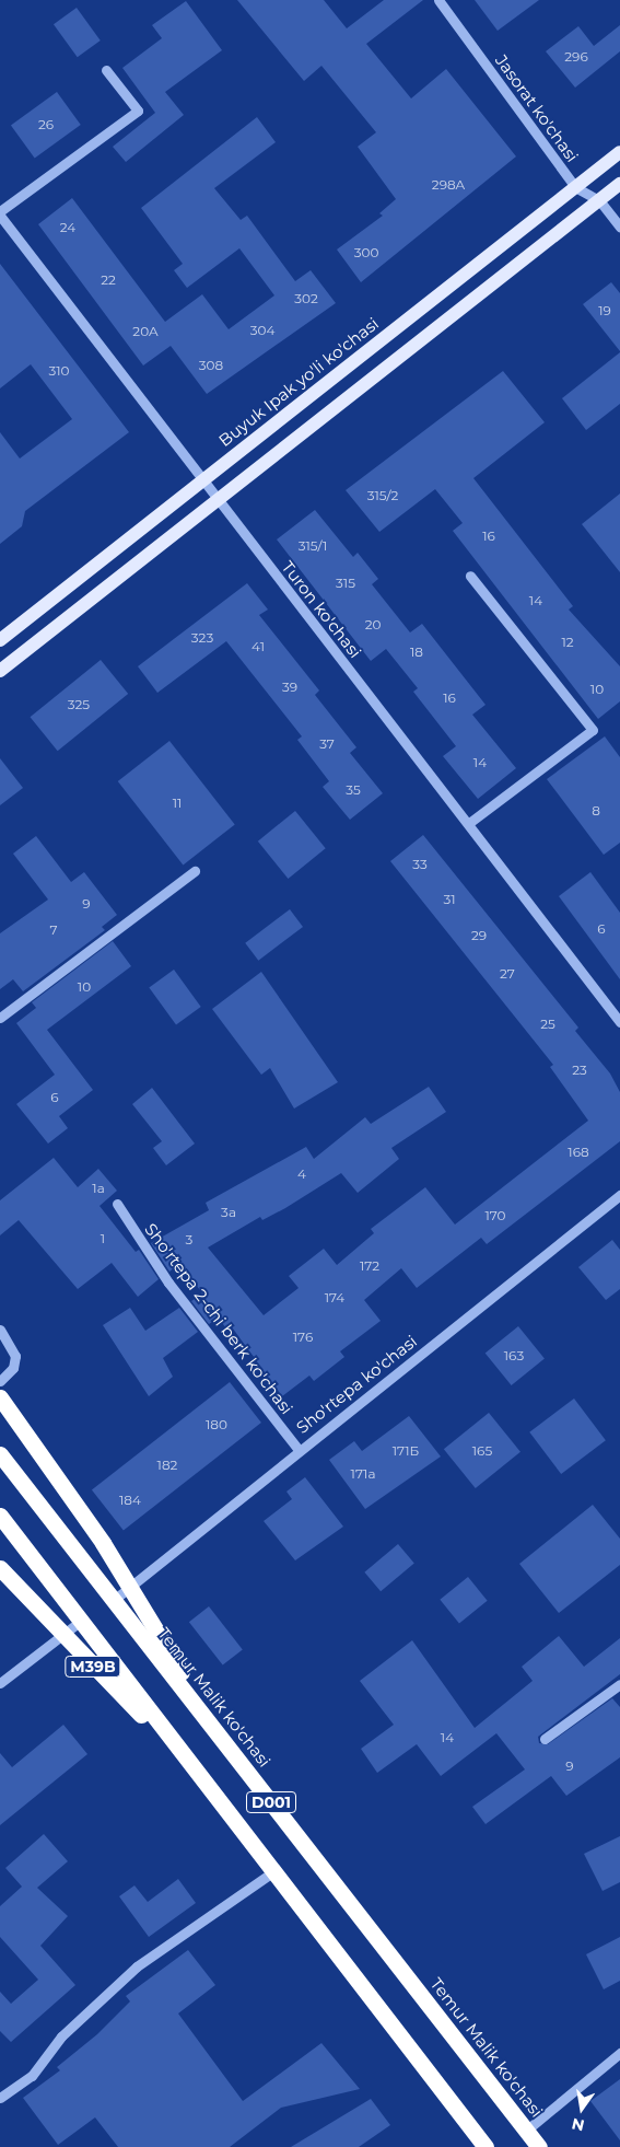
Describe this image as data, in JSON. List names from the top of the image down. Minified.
{"streets":{"highway":["M39B","Temur Malik ko'chasi","D001"],"main road":["Buyuk Ipak yo'li ko'chasi"],"street":["Jasorat ko'chasi","Turon ko'chasi","Sho'rtepa 2-chi berk ko'chasi","Sho'rtepa ko'chasi"]},"crossings":[["Jasorat ko'chasi","Buyuk Ipak yo'li ko'chasi"],["Buyuk Ipak yo'li ko'chasi","Turon ko'chasi"],["Sho'rtepa 2-chi berk ko'chasi","Sho'rtepa ko'chasi"],["Sho'rtepa ko'chasi","Temur Malik ko'chasi"],["M39B","D001"]],"house_numbers":["296","26","298A","24","300","22","302","19","304","20A","308","310","315/2","16","315/1","315","14","20","323","12","41","18","39","10","16","325","37","14","35","11","8","33","31","9","6","7","29","27","10","25","23","6","168","4","1а","3а","170","1","3","172","174","176","163","180","171Б","165","182","171а","184","14","9"],"north":"bottom"}
